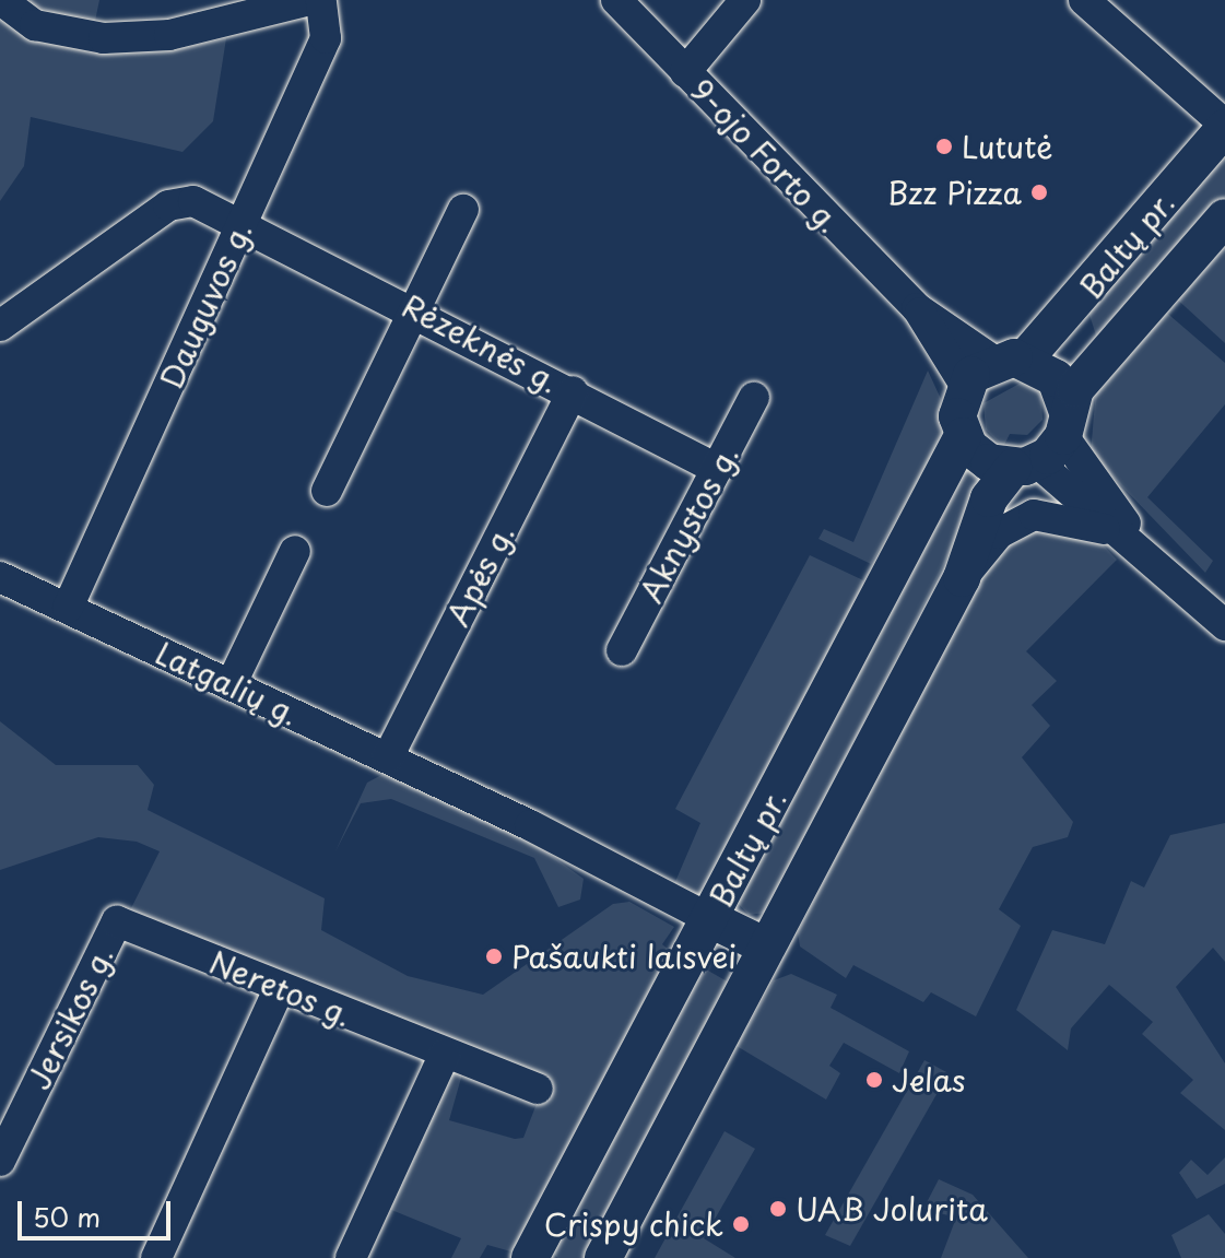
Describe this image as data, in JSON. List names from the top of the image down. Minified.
{"streets":{"main road":["Baltų pr."],"street":["9-ojo Forto g.","Dauguvos g.","Rėzeknės g.","Aknystos g.","Apės g.","Latgalių g.","Neretos g.","Jersikos g."]},"crossings":[["9-ojo Forto g.","Baltų pr."],["Baltų pr.","Latgalių g."],["Dauguvos g.","Rėzeknės g."],["Dauguvos g.","Latgalių g."],["Rėzeknės g.","Aknystos g."],["Rėzeknės g.","Apės g."],["Apės g.","Latgalių g."],["Neretos g.","Jersikos g."]],"places":["Lututė","Bzz Pizza","Pašaukti laisvei","Jelas","UAB Jolurita","Crispy chick"],"scale_bar":"50 m"}
